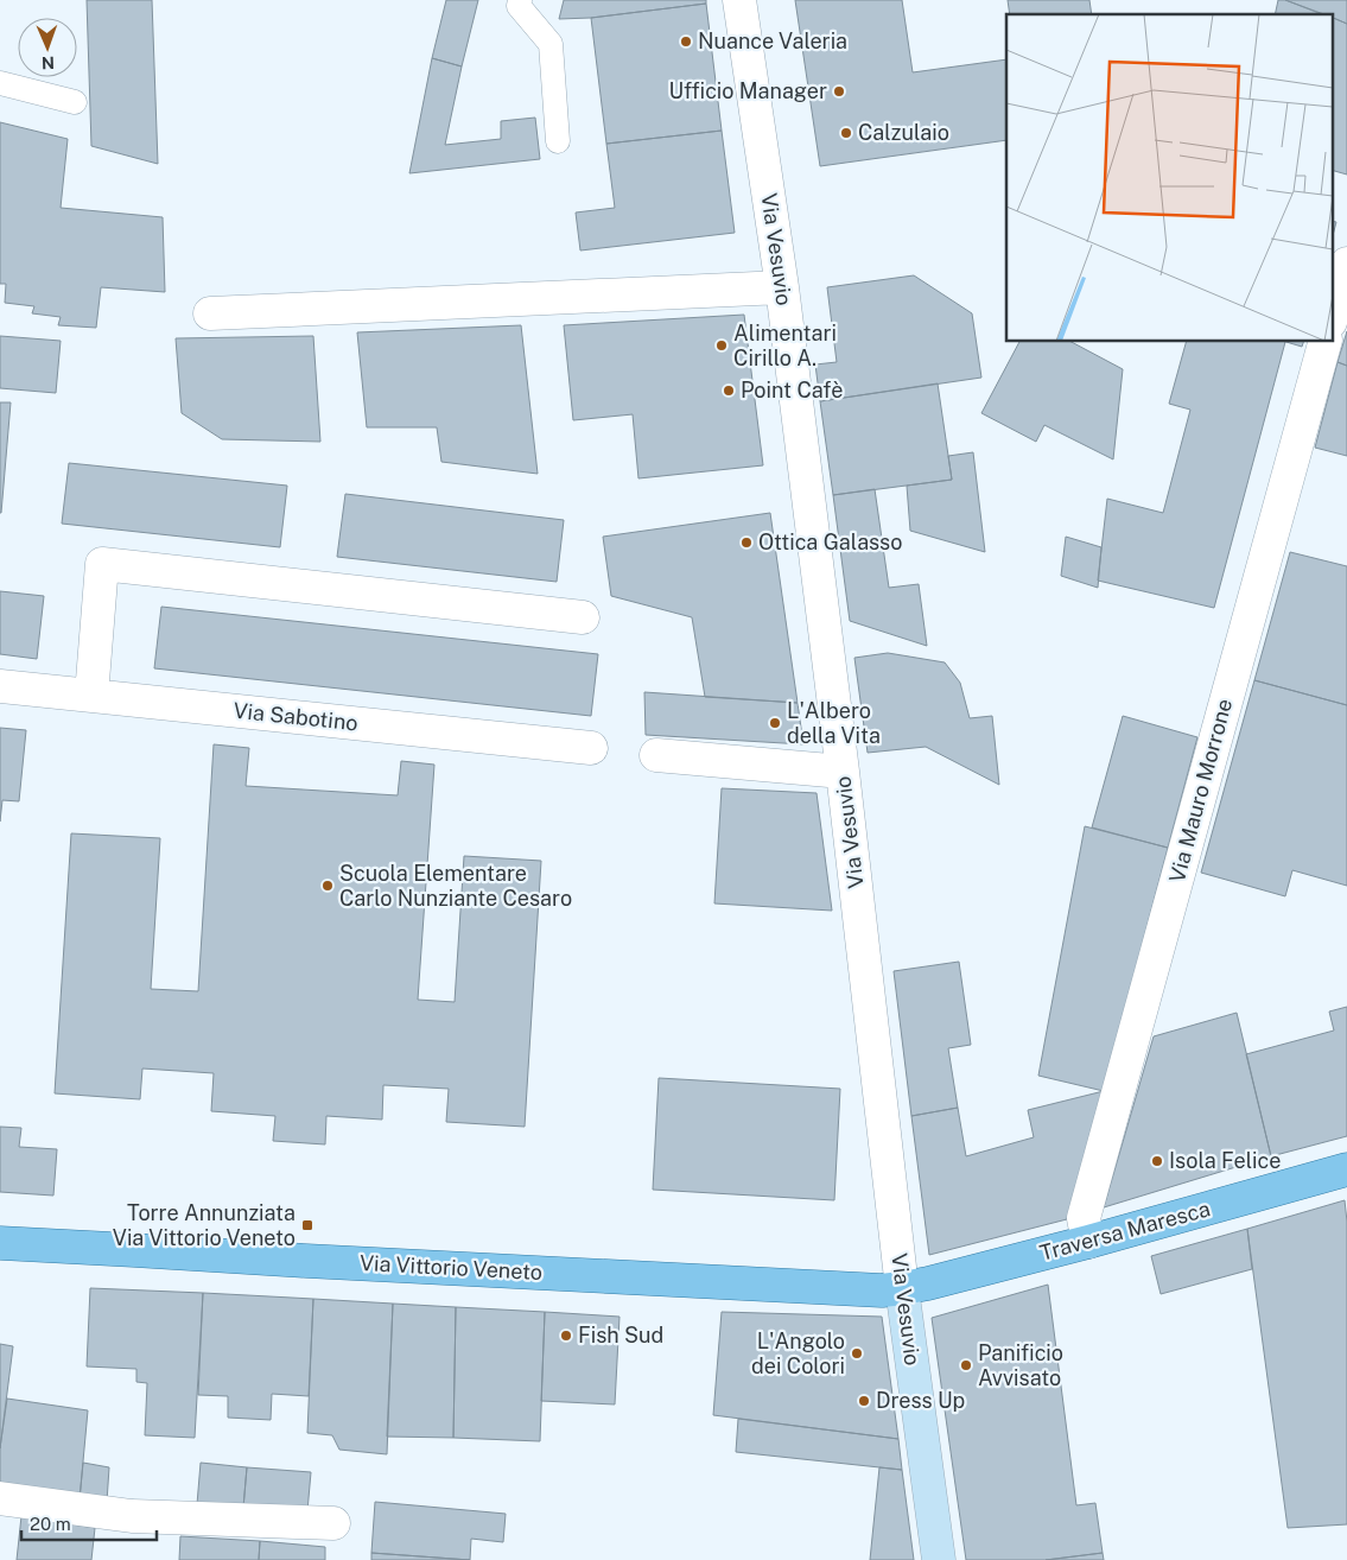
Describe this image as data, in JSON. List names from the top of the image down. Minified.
{"streets":{"main road":["Traversa Maresca","Via Vittorio Veneto"],"street":["Via Vesuvio","Via Sabotino","Via Mauro Morrone"]},"crossings":[["Via Vesuvio","Traversa Maresca"],["Via Vesuvio","Via Vittorio Veneto"],["Via Mauro Morrone","Traversa Maresca"],["Traversa Maresca","Via Vittorio Veneto"]],"places":{"other":["Nuance Valeria","Ufficio Manager","Calzulaio","Alimentari Cirillo A.","Point Cafè","Ottica Galasso","L'Albero della Vita","Scuola Elementare Carlo Nunziante Cesaro","Isola Felice","Fish Sud","L'Angolo dei Colori","Panificio Avvisato","Dress Up"],"transit":["Torre Annunziata Via Vittorio Veneto"]},"scale_bar":"20 m","north":"bottom"}
